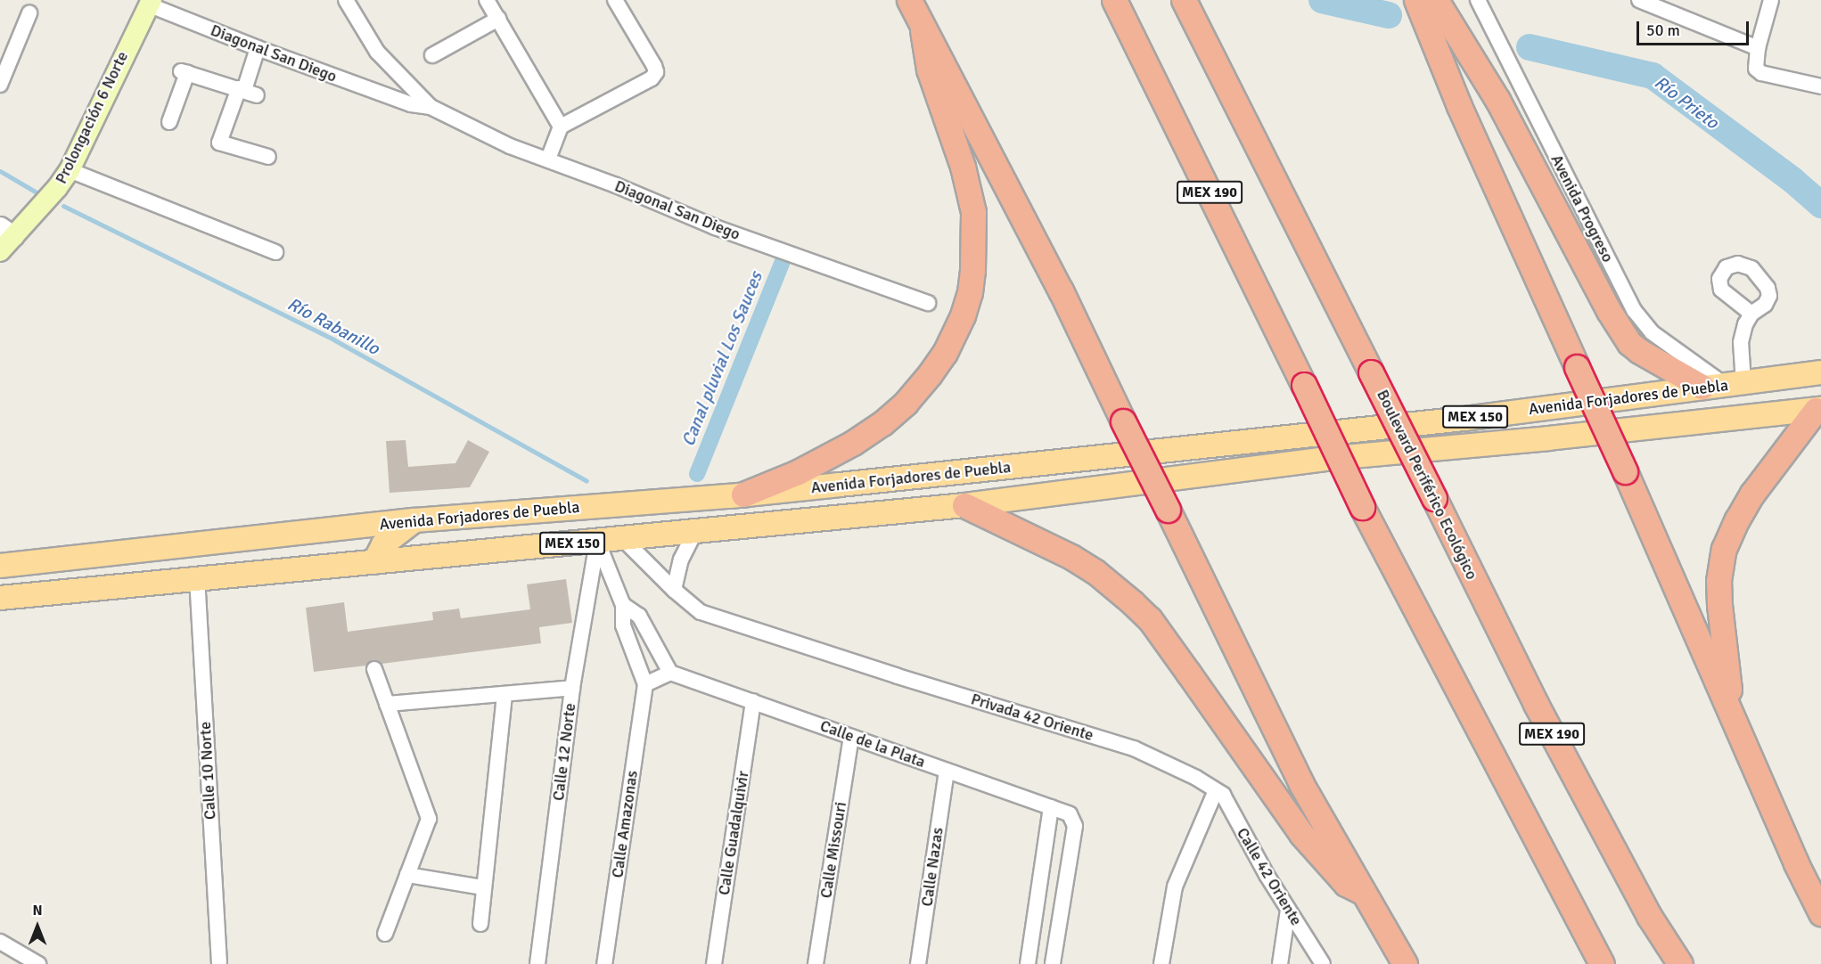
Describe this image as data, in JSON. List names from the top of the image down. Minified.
{"streets":{"highway":["MEX 190","Boulevard Periférico Ecológico"],"main road":["Prolongación 6 Norte","Avenida Forjadores de Puebla","MEX 150"],"street":["Diagonal San Diego","Avenida Progreso","Privada 42 Oriente","Calle de la Plata","Calle 12 Norte","Calle 10 Norte","Calle Amazonas","Calle Guadalquivir","Calle Missouri","Calle Nazas","Calle 42 Oriente"]},"crossings":[["Diagonal San Diego","Prolongación 6 Norte"],["Avenida Progreso","Avenida Forjadores de Puebla"],["Avenida Forjadores de Puebla","Privada 42 Oriente"],["Avenida Forjadores de Puebla","Calle 12 Norte"],["Avenida Forjadores de Puebla","Calle 10 Norte"],["Privada 42 Oriente","Calle 42 Oriente"],["Calle de la Plata","Calle Guadalquivir"],["Calle de la Plata","Calle Missouri"],["Calle de la Plata","Calle Nazas"]],"water":["Río Prieto","Río Rabanillo","Canal pluvial Los Sauces"],"scale_bar":"50 m","north":"top"}
